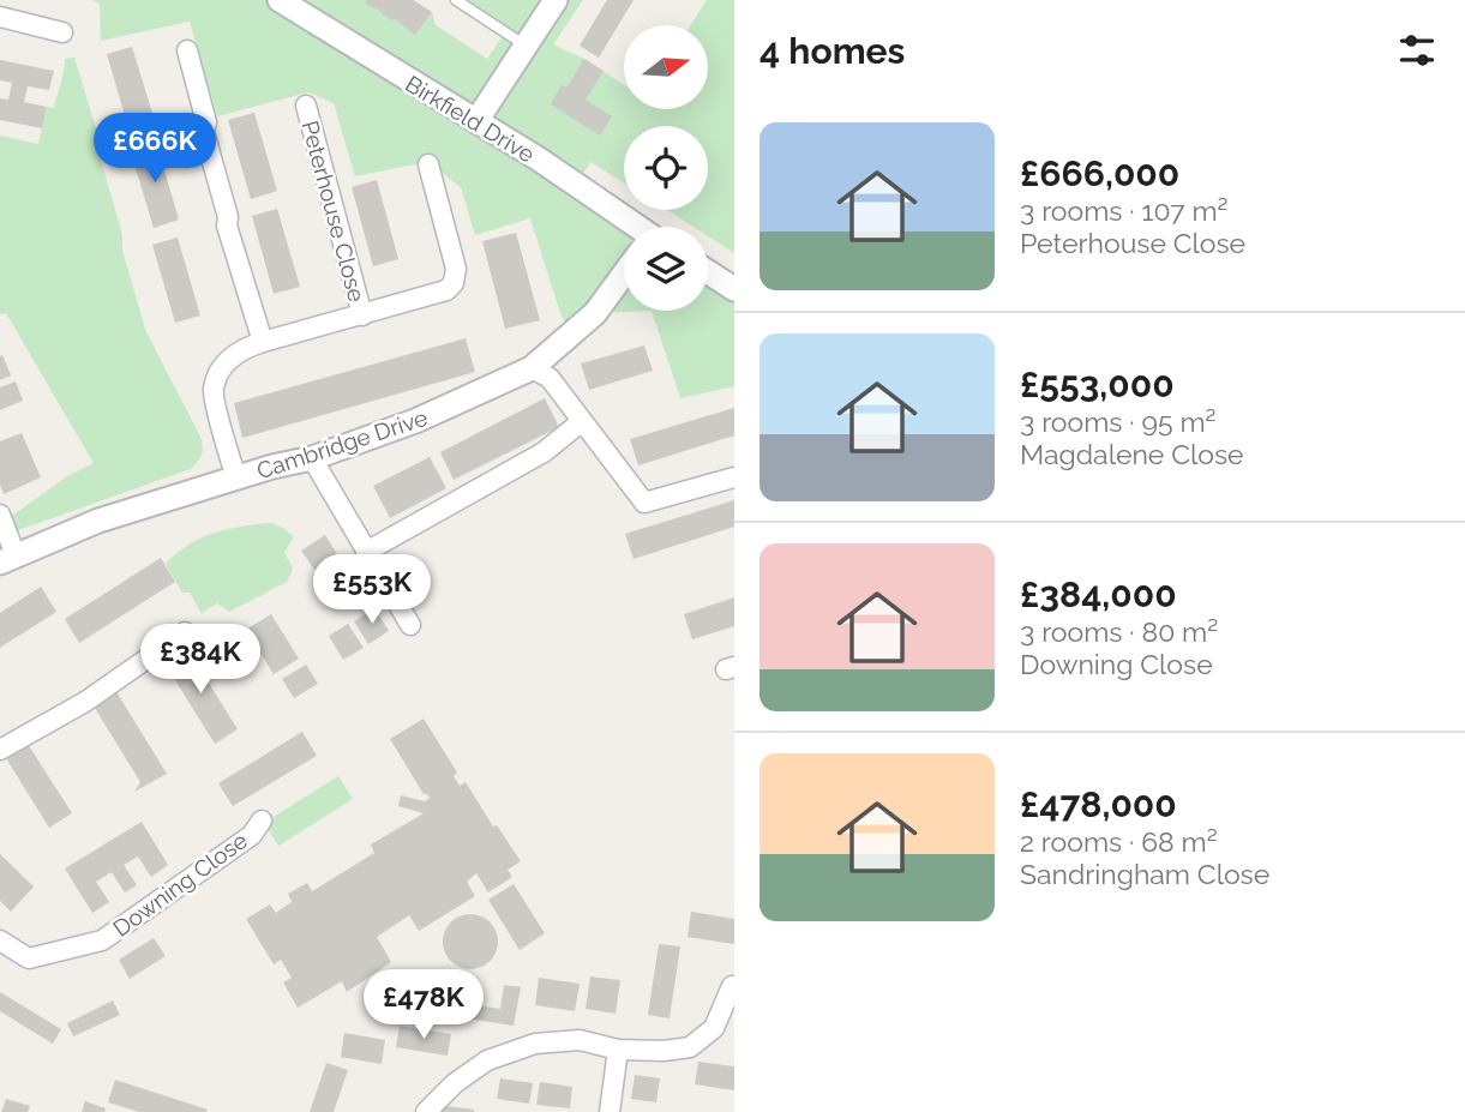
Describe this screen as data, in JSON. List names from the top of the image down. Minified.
{"streets":{"street":["Birkfield Drive","Peterhouse Close","Cambridge Drive","Downing Close"]},"crossings":[["Peterhouse Close","Cambridge Drive"]],"north":"right","page":{"heading":"4 homes","list":[{"name":"£666,000","note":"3 rooms · 107 m² · Peterhouse Close"},{"name":"£553,000","note":"3 rooms · 95 m² · Magdalene Close"},{"name":"£384,000","note":"3 rooms · 80 m² · Downing Close"},{"name":"£478,000","note":"2 rooms · 68 m² · Sandringham Close"}],"price":["£666K","£553K","£384K","£478K"]}}
